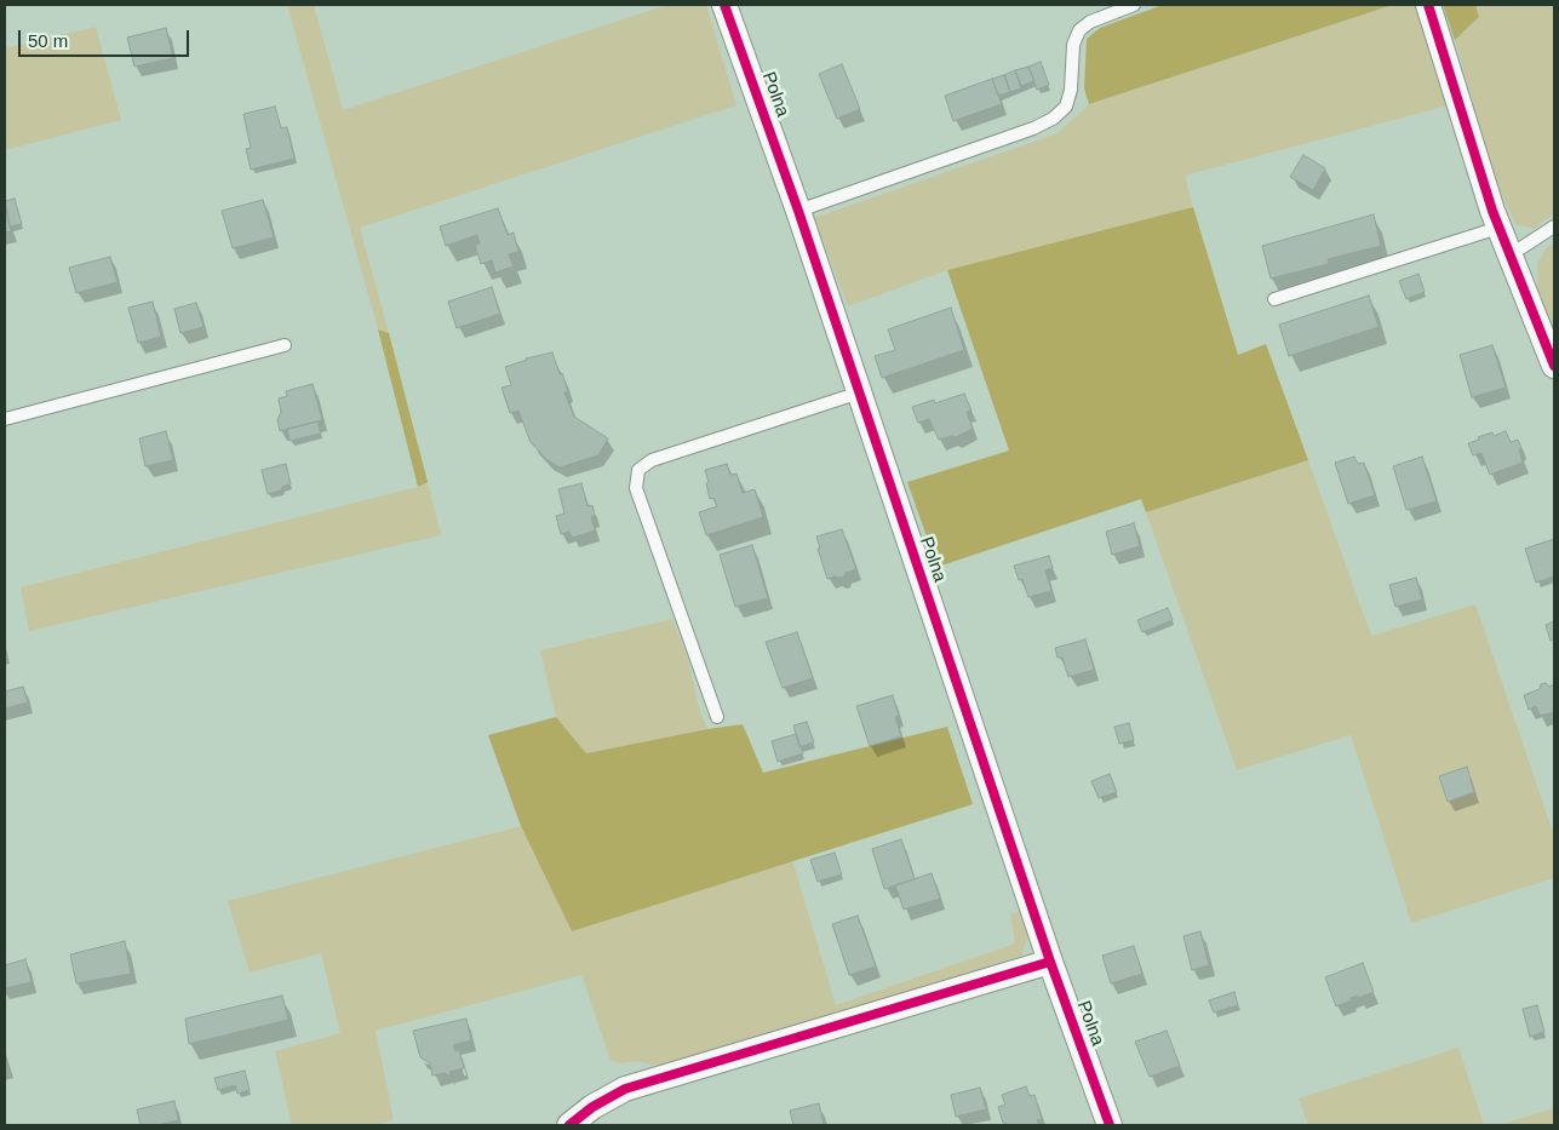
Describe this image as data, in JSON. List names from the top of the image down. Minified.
{"streets":{"street":["Polna"]},"scale_bar":"50 m"}
